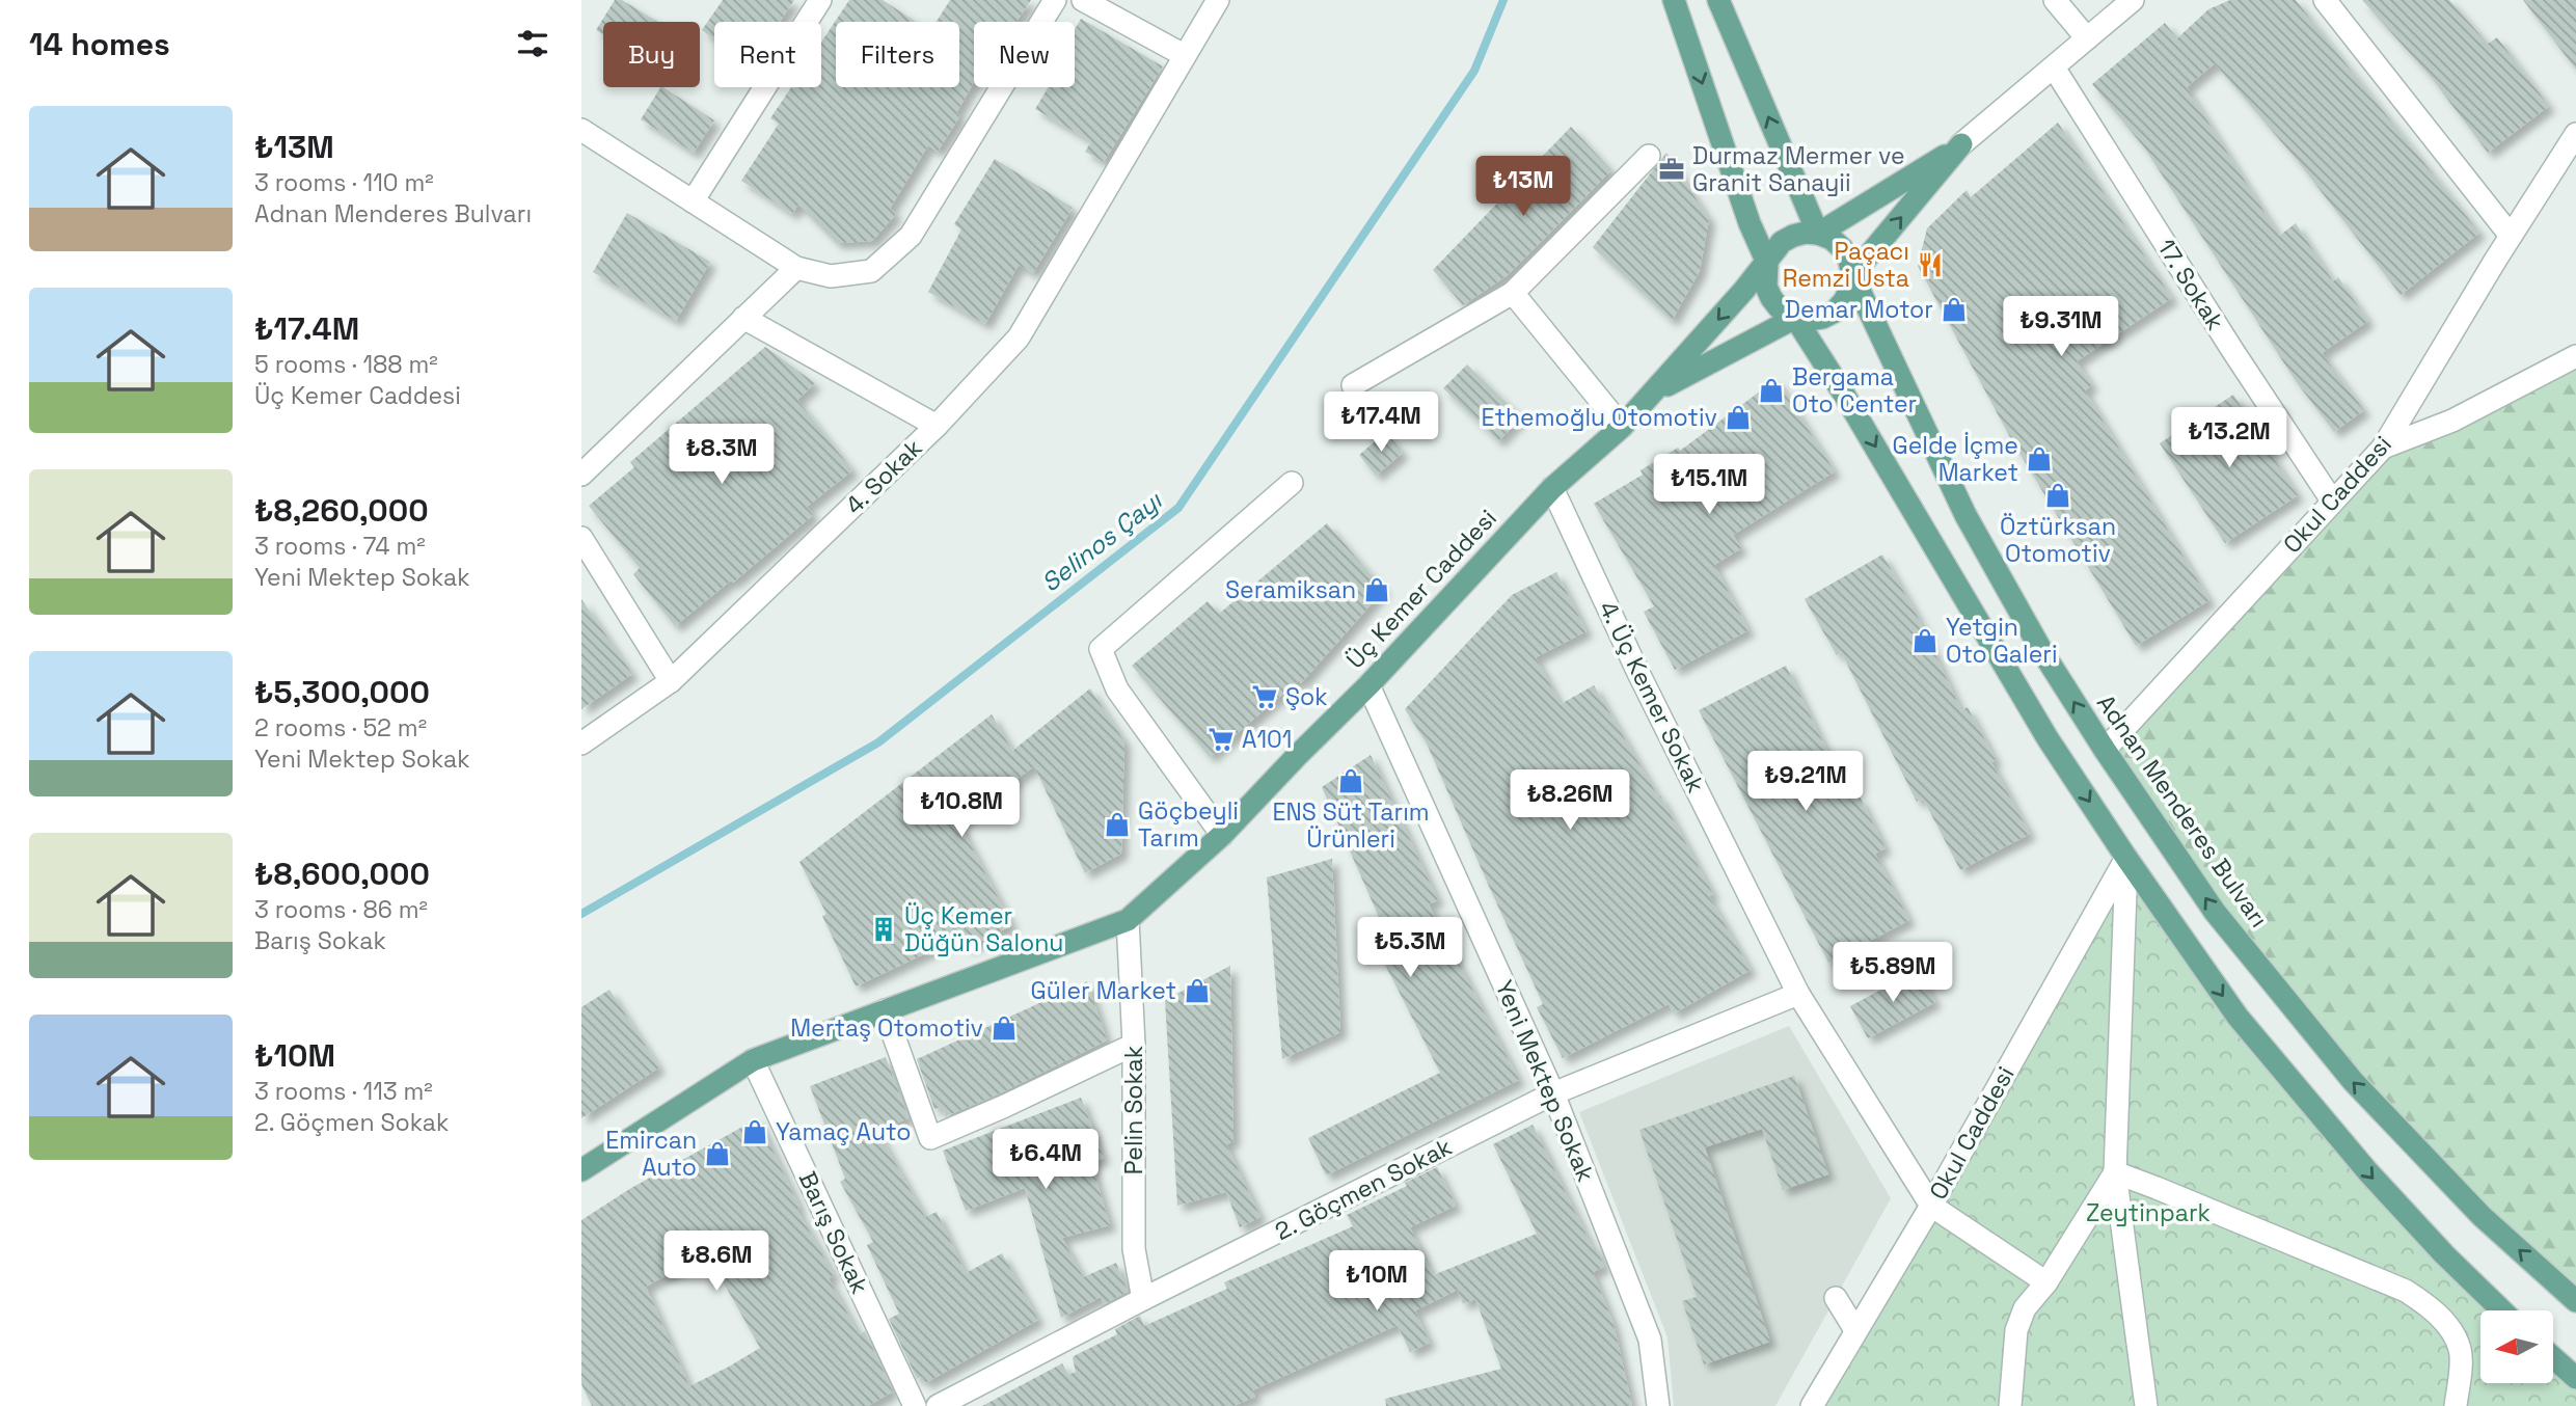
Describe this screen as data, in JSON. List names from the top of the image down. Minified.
{"streets":{"main road":["Üç Kemer Caddesi","Adnan Menderes Bulvarı"],"street":["17. Sokak","4. Sokak","Okul Caddesi","4. Üç Kemer Sokak","Yeni Mektep Sokak","Pelin Sokak","2. Göçmen Sokak","Barış Sokak"]},"crossings":[["17. Sokak","Okul Caddesi"],["Okul Caddesi","4. Üç Kemer Sokak"],["Okul Caddesi","Adnan Menderes Bulvarı"],["Üç Kemer Caddesi","4. Üç Kemer Sokak"],["Üç Kemer Caddesi","Yeni Mektep Sokak"],["Üç Kemer Caddesi","Pelin Sokak"],["Üç Kemer Caddesi","Barış Sokak"],["4. Üç Kemer Sokak","2. Göçmen Sokak"],["Yeni Mektep Sokak","2. Göçmen Sokak"],["Pelin Sokak","2. Göçmen Sokak"]],"water":["Selinos Çayı"],"parks":["Zeytinpark"],"places":{"office":["Durmaz Mermer ve Granit Sanayii"],"restaurant":["Paçacı Remzi Usta"],"shop":["Demar Motor","Bergama Oto Center","Ethemoğlu Otomotiv","Gelde İçme Market","Öztürksan Otomotiv","Seramiksan","Yetgin Oto Galeri","ENS Süt Tarım Ürünleri","Göçbeyli Tarım","Güler Market","Mertaş Otomotiv","Yamaç Auto","Emircan Auto"],"supermarket":["Şok","A101"],"building":["Üç Kemer Düğün Salonu"]},"north":"left","page":{"heading":"14 homes","chip":["Buy","Rent","Filters","New"],"list":[{"name":"₺13M","note":"3 rooms · 110 m² · Adnan Menderes Bulvarı"},{"name":"₺17.4M","note":"5 rooms · 188 m² · Üç Kemer Caddesi"},{"name":"₺8,260,000","note":"3 rooms · 74 m² · Yeni Mektep Sokak"},{"name":"₺5,300,000","note":"2 rooms · 52 m² · Yeni Mektep Sokak"},{"name":"₺8,600,000","note":"3 rooms · 86 m² · Barış Sokak"},{"name":"₺10M","note":"3 rooms · 113 m² · 2. Göçmen Sokak"}],"price":["₺13M","₺9.31M","₺17.4M","₺13.2M","₺8.3M","₺15.1M","₺9.21M","₺8.26M","₺10.8M","₺5.3M","₺5.89M","₺6.4M","₺8.6M","₺10M"]}}
